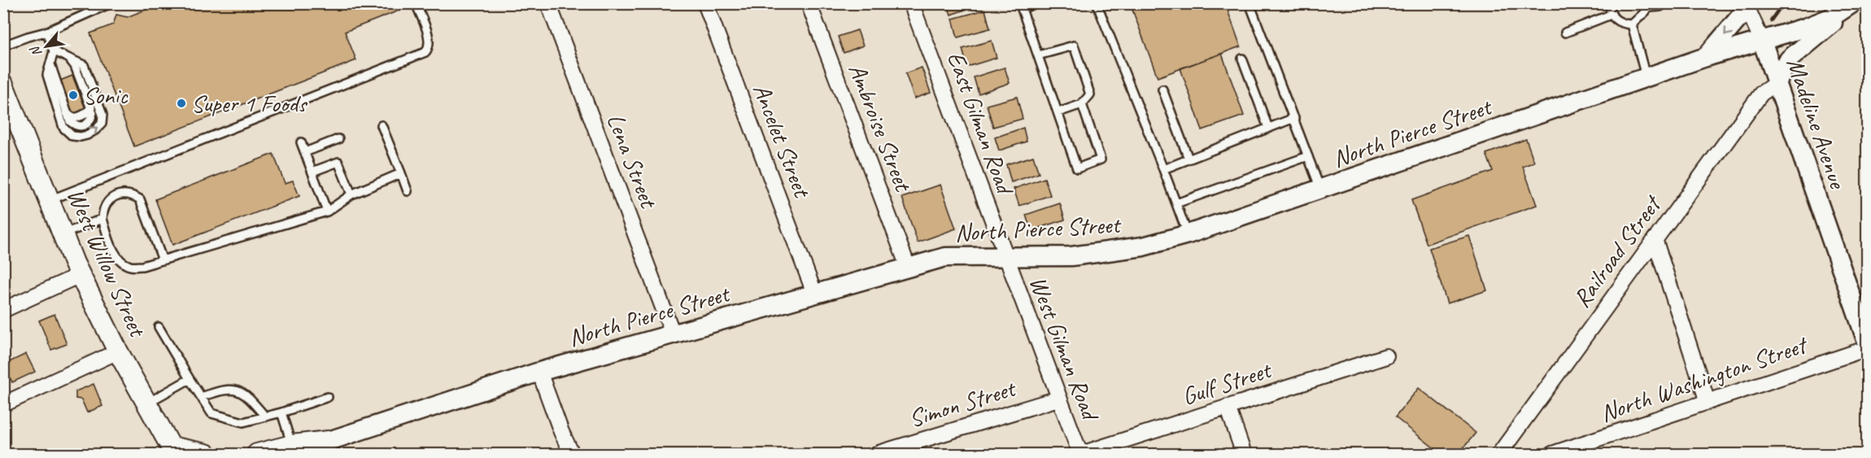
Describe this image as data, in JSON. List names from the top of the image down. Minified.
{"streets":{"main road":["West Willow Street"],"street":["East Gilman Road","Madeline Avenue","Ambroise Street","North Pierce Street","Ancelet Street","Lena Street","Railroad Street","West Gilman Road","North Washington Street","Gulf Street","Simon Street"]},"crossings":[["East Gilman Road","North Pierce Street"],["East Gilman Road","West Gilman Road"],["Madeline Avenue","North Pierce Street"],["Madeline Avenue","Railroad Street"],["Ambroise Street","North Pierce Street"],["North Pierce Street","Ancelet Street"],["North Pierce Street","Lena Street"],["North Pierce Street","West Gilman Road"],["West Gilman Road","Gulf Street"],["West Gilman Road","Simon Street"]],"places":["Sonic","Super 1 Foods"],"north":"bottom left"}
